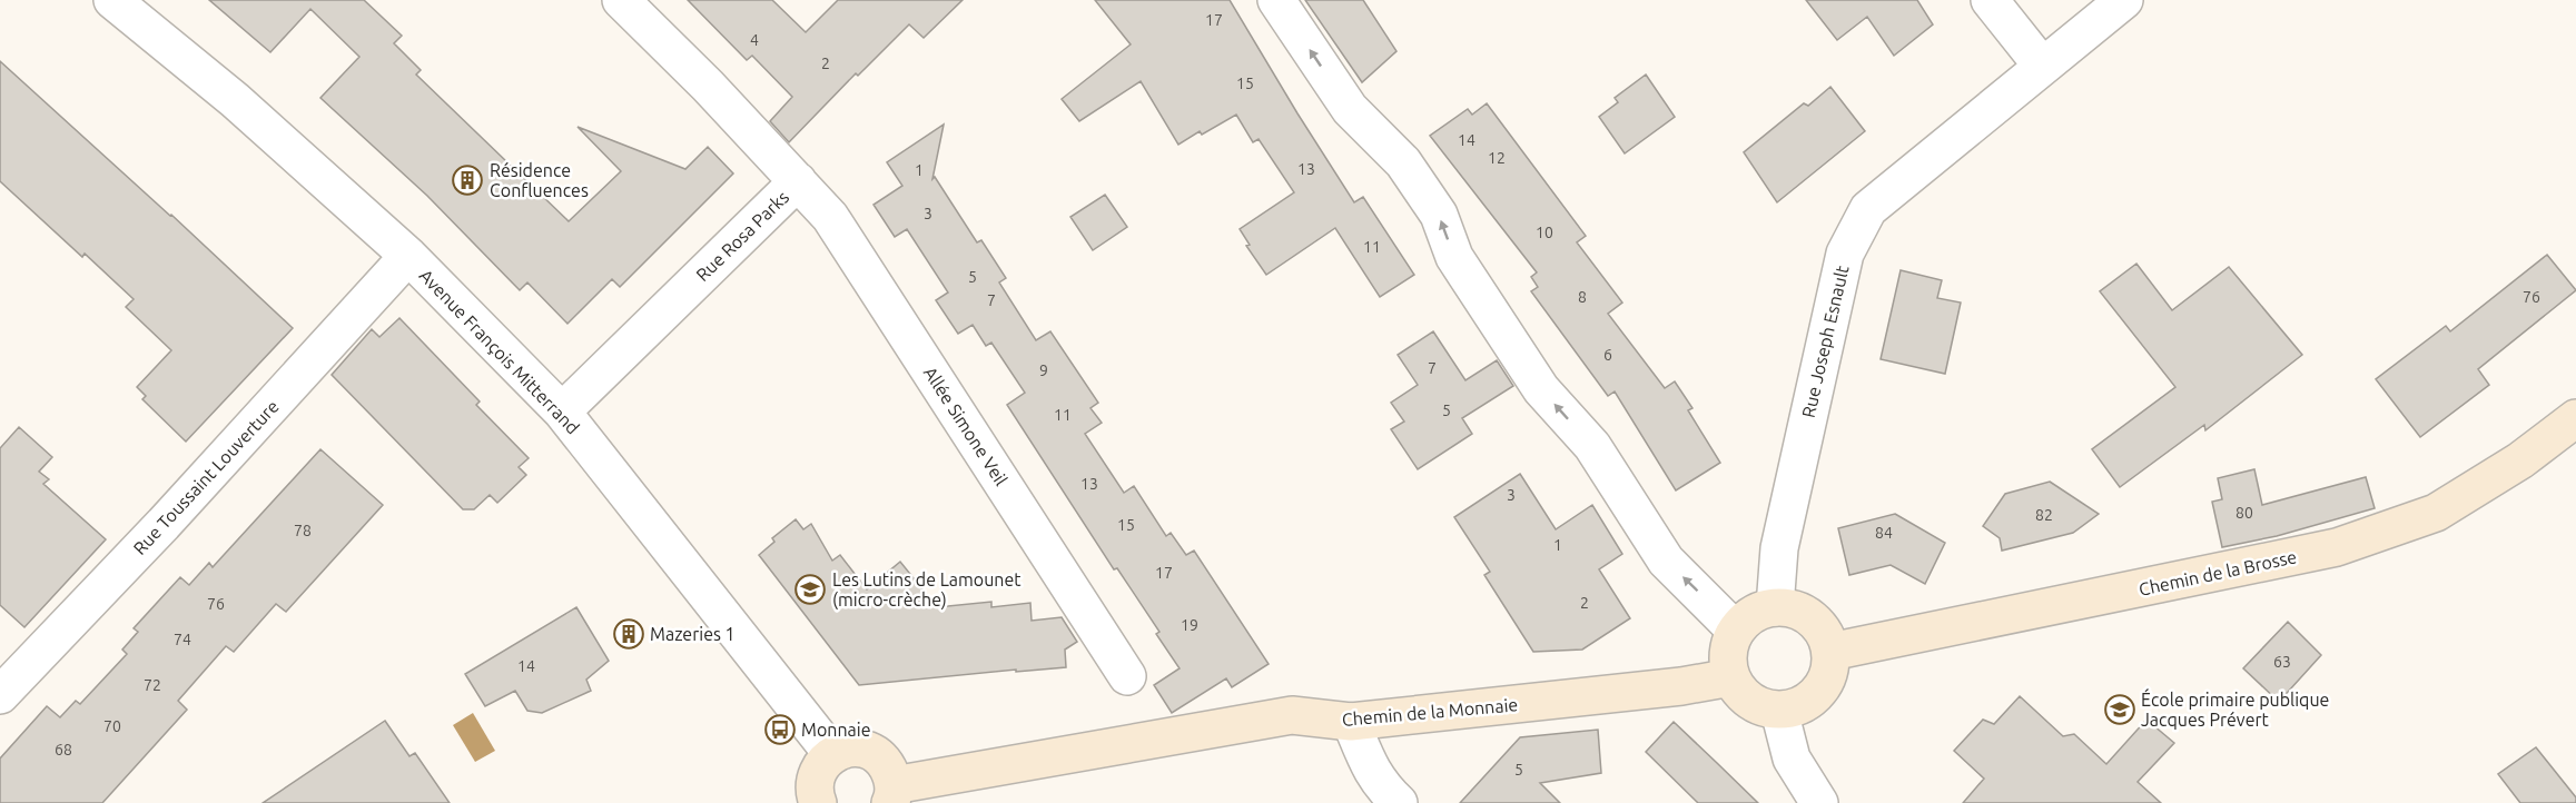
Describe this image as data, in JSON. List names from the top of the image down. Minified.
{"streets":{"street":["Rue Rosa Parks","Rue Joseph Esnault","Avenue François Mitterrand","Allée Simone Veil","Rue Toussaint Louverture","Chemin de la Brosse","Chemin de la Monnaie"]},"crossings":[["Rue Rosa Parks","Avenue François Mitterrand"],["Rue Rosa Parks","Allée Simone Veil"],["Rue Joseph Esnault","Chemin de la Brosse"],["Rue Joseph Esnault","Chemin de la Monnaie"],["Avenue François Mitterrand","Rue Toussaint Louverture"],["Chemin de la Brosse","Chemin de la Monnaie"]],"places":{"building":["Résidence Confluences","Mazeries 1"],"school or university":["Les Lutins de Lamounet (micro-crèche)","École primaire publique Jacques Prévert"],"bus stop":["Monnaie"]},"house_numbers":["17","4","2","15","14","12","13","1","3","10","11","5","8","76","7","6","7","9","5","11","13","3","80","82","15","78","84","1","17","2","76","19","74","63","14","72","70","68","5"]}
